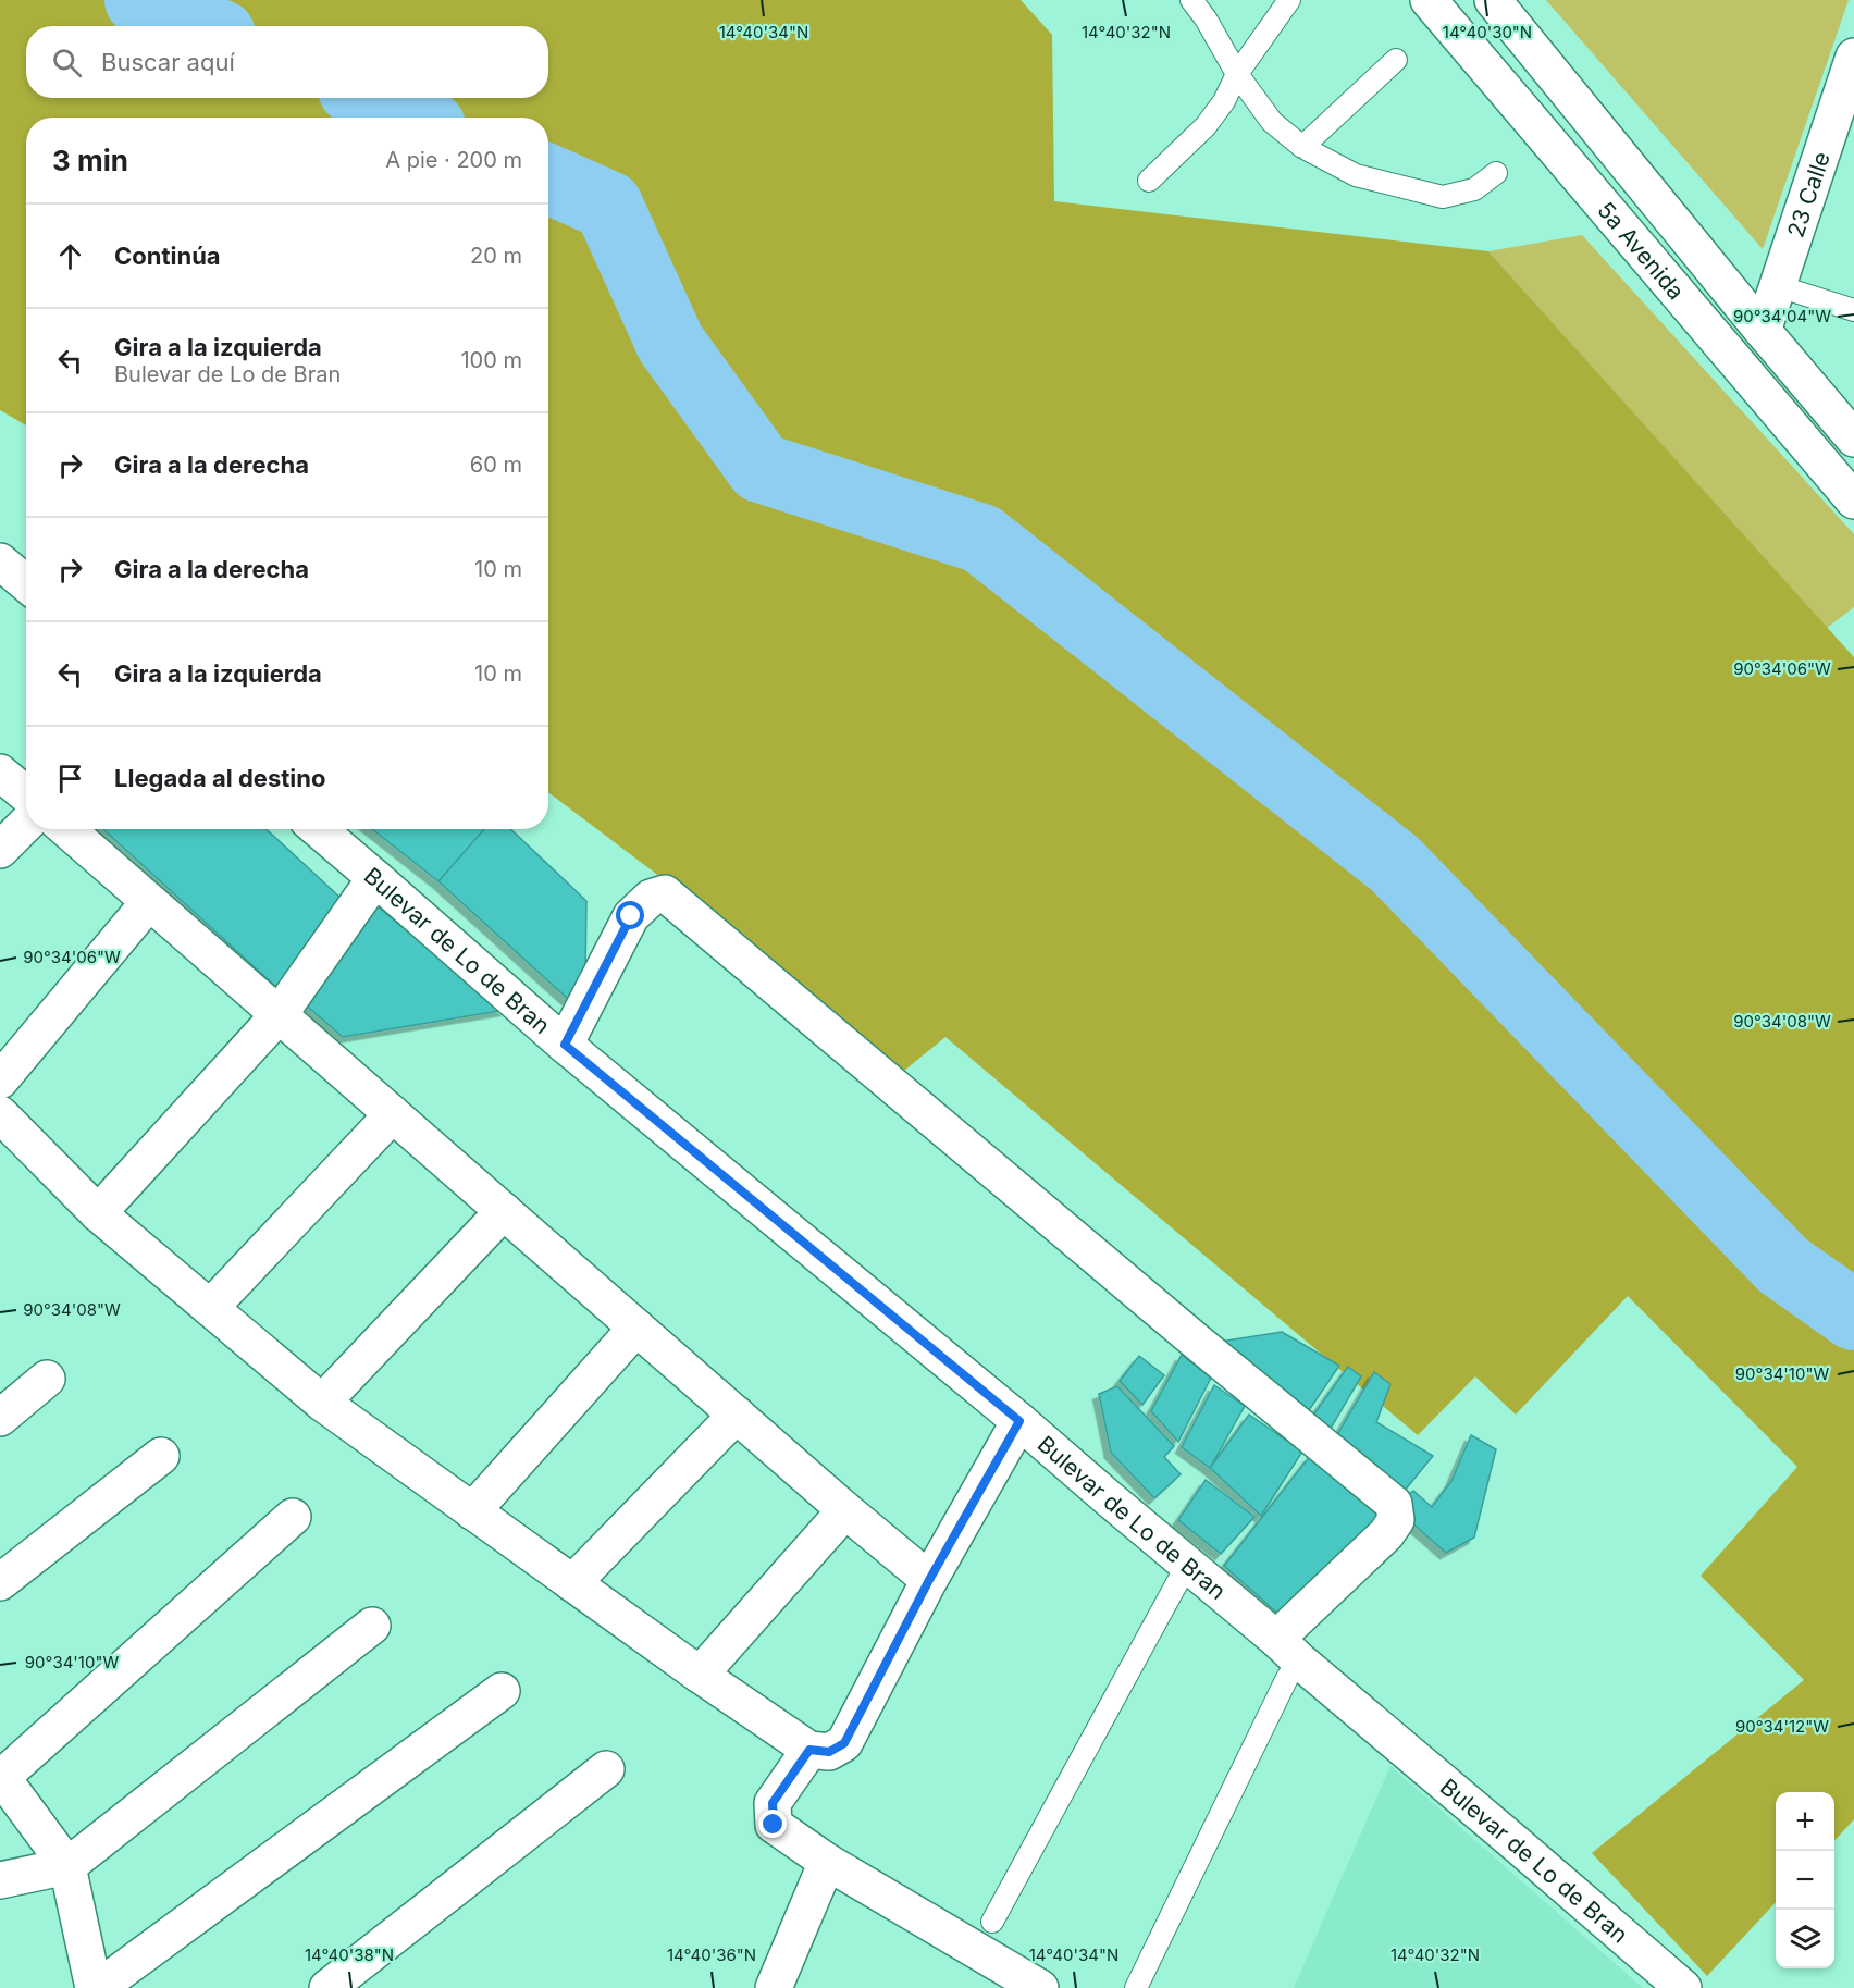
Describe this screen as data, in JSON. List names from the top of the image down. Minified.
{"streets":{"street":["23 Calle","5a Avenida","Bulevar de Lo de Bran"]},"crossings":[["23 Calle","5a Avenida"]],"page":{"search":"Buscar aquí","heading":["3 min","A pie · 200 m"],"list":[["Continúa","20 m"],["Gira a la izquierda","Bulevar de Lo de Bran","100 m"],["Gira a la derecha","60 m"],["Gira a la derecha","10 m"],["Gira a la izquierda","10 m"],"Llegada al destino"],"map_buttons":["+","−"]},"coordinates":["14°40'34\"N","14°40'32\"N","14°40'30\"N","90°34'04\"W","90°34'06\"W","90°34'08\"W","90°34'10\"W","90°34'12\"W","14°40'38\"N","14°40'36\"N"]}
